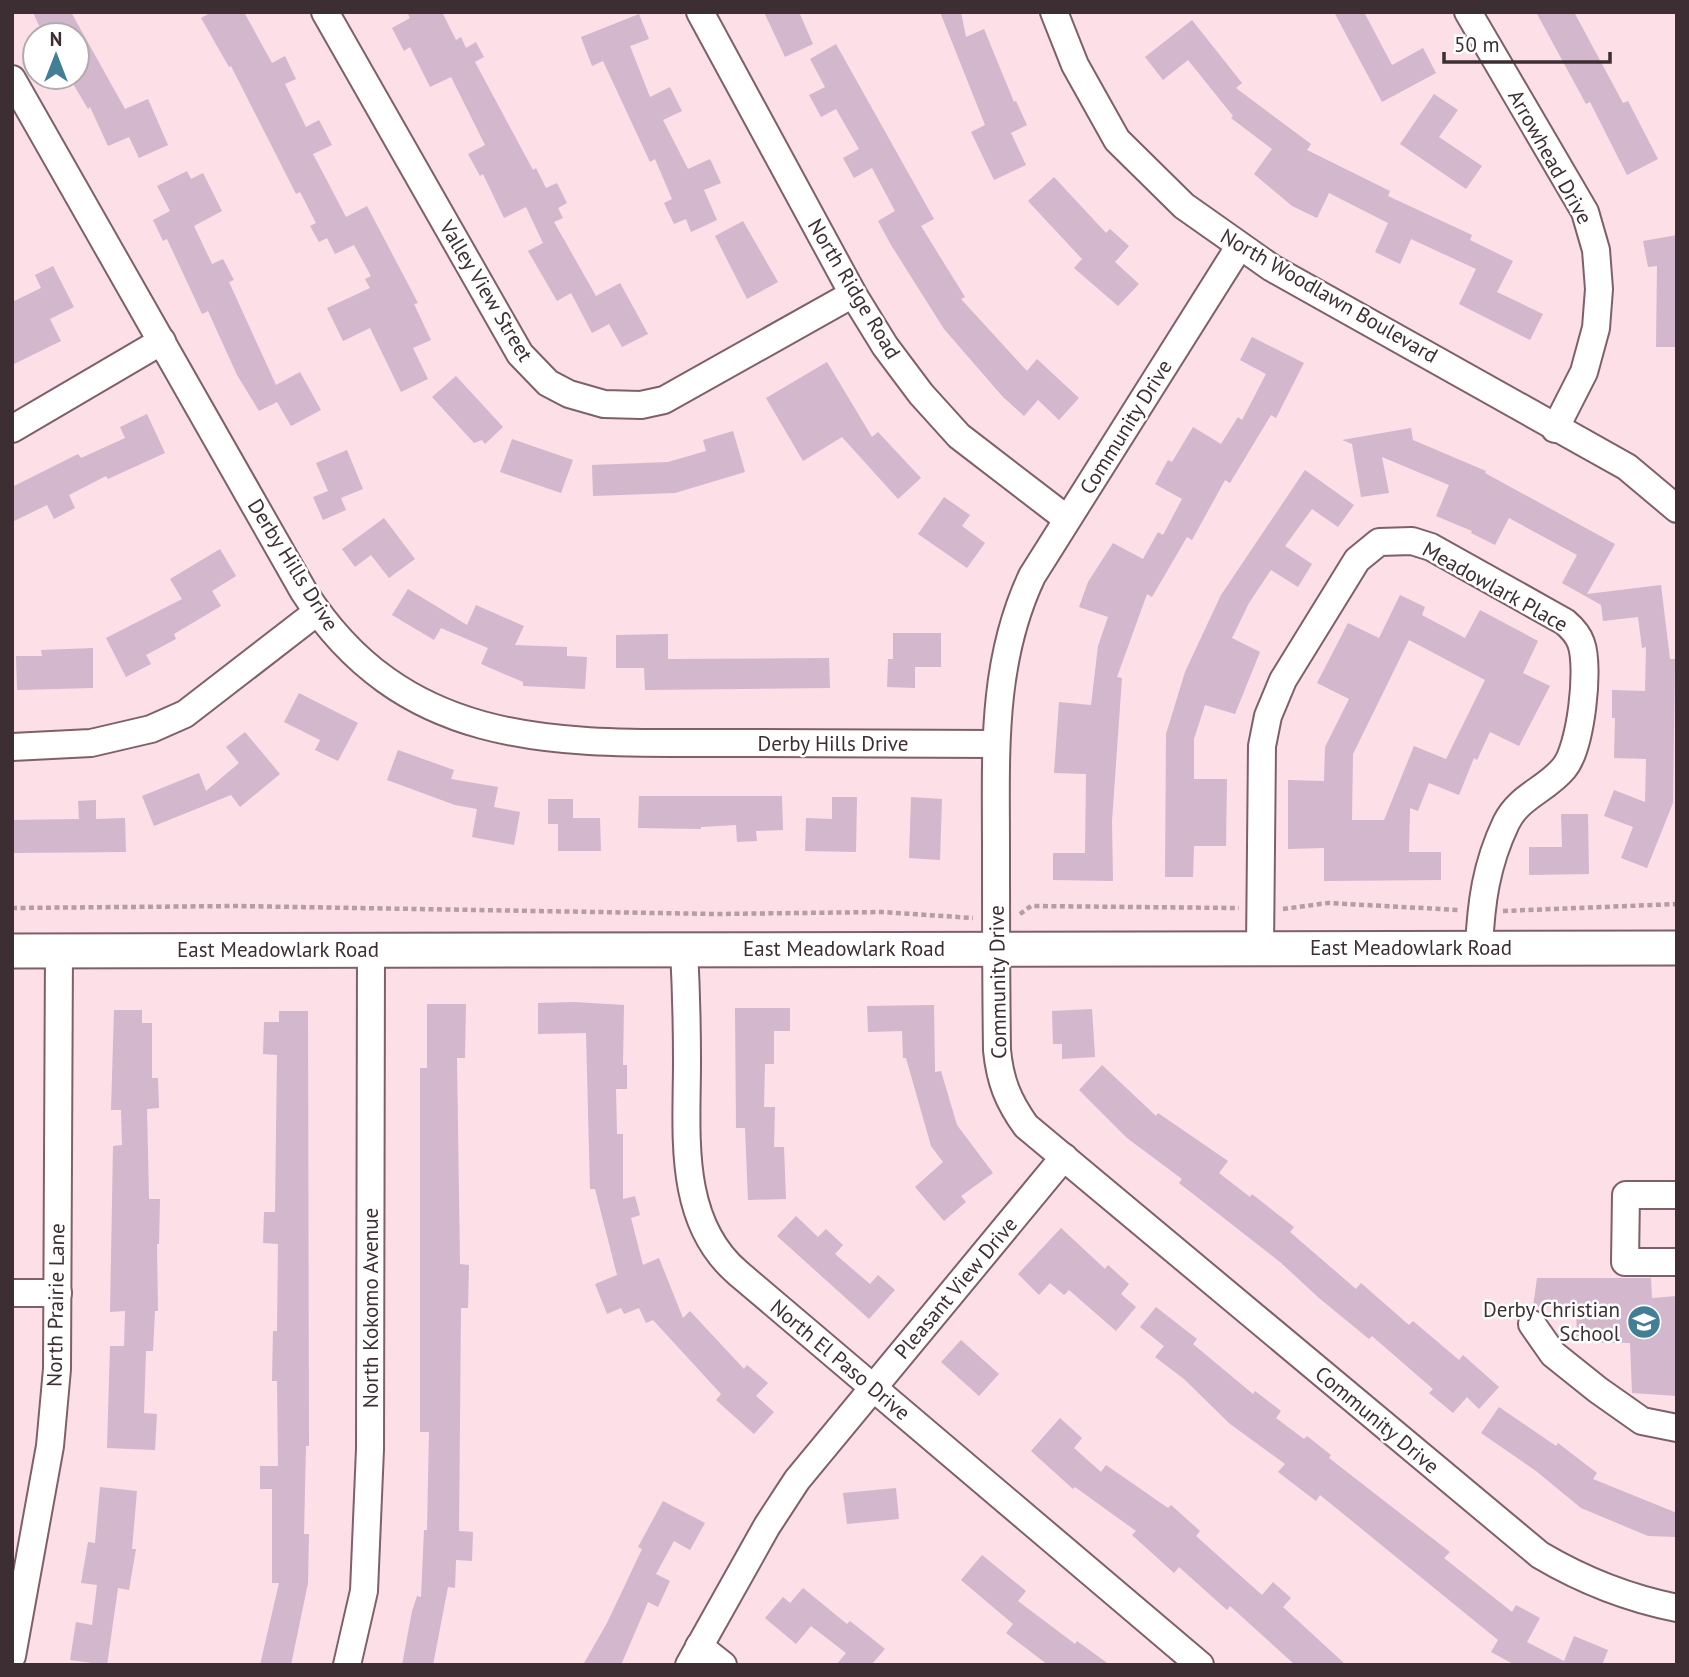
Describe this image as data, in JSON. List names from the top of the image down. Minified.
{"streets":{"main road":["East Meadowlark Road"],"street":["Arrowhead Drive","North Ridge Road","Valley View Street","North Woodlawn Boulevard","Community Drive","Derby Hills Drive","Meadowlark Place","Pleasant View Drive","North Prairie Lane","North Kokomo Avenue","North El Paso Drive"]},"crossings":[["Arrowhead Drive","North Woodlawn Boulevard"],["North Ridge Road","Valley View Street"],["North Ridge Road","Community Drive"],["North Woodlawn Boulevard","Community Drive"],["Community Drive","Derby Hills Drive"],["Community Drive","East Meadowlark Road"],["Community Drive","Pleasant View Drive"],["Meadowlark Place","East Meadowlark Road"],["East Meadowlark Road","North Prairie Lane"],["East Meadowlark Road","North Kokomo Avenue"],["East Meadowlark Road","North El Paso Drive"],["Pleasant View Drive","North El Paso Drive"]],"places":{"school or university":["Derby Christian School"]},"scale_bar":"50 m","north":"top"}
